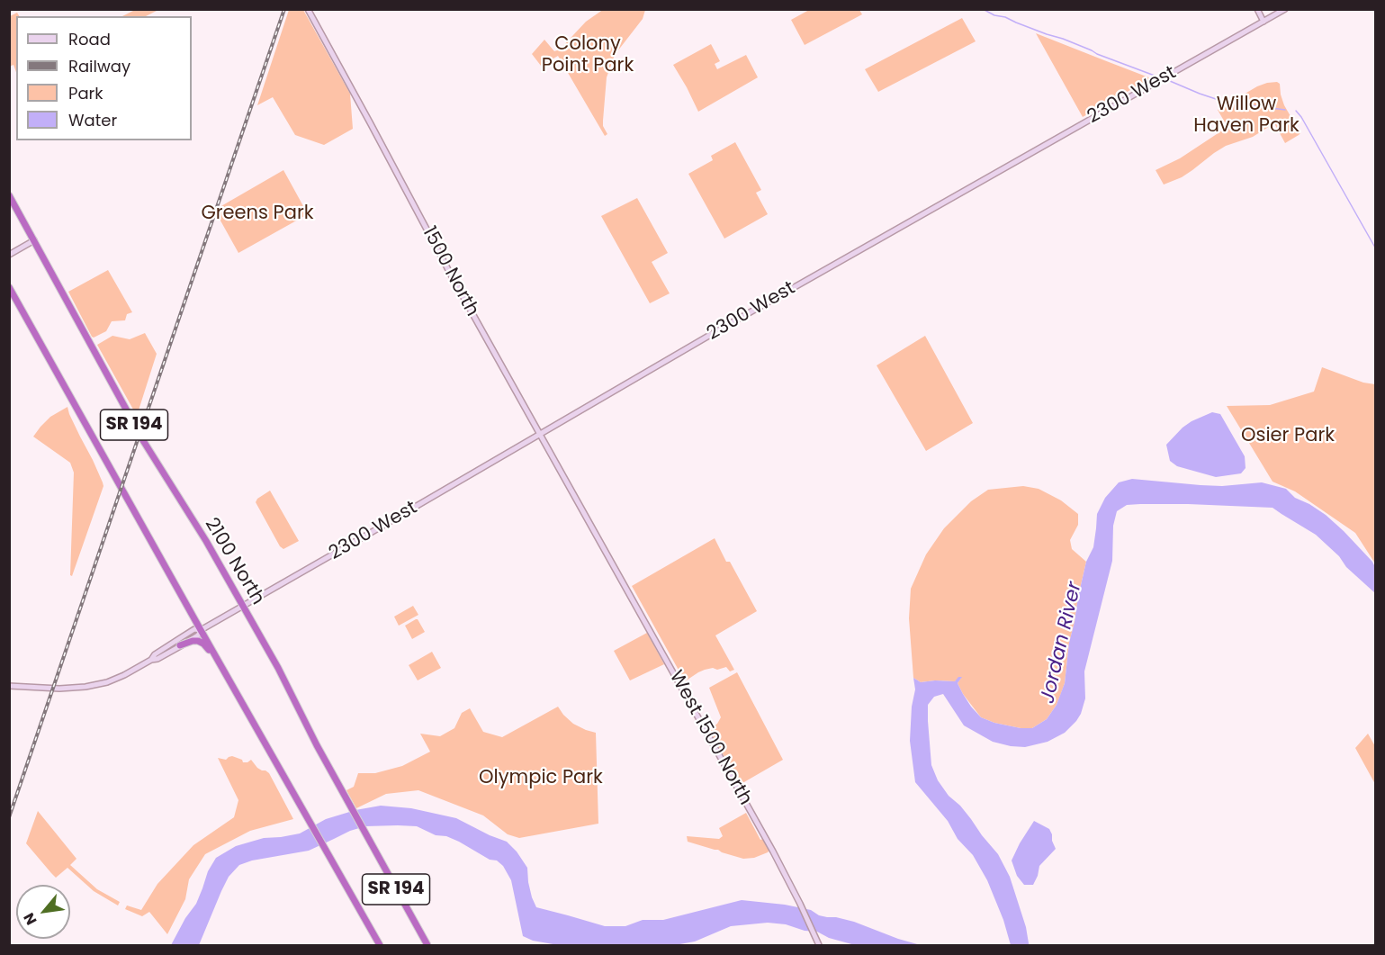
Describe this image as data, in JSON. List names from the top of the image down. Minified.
{"streets":{"highway":["SR 194","2100 North"],"main road":["2300 West","1500 North","West 1500 North"]},"crossings":[["2300 West","1500 North"],["2300 West","SR 194"],["2300 West","2100 North"],["1500 North","West 1500 North"]],"water":["Jordan River"],"parks":["Colony Point Park","Willow Haven Park","Greens Park","Osier Park","Olympic Park"],"legend":["Road","Railway","Park","Water"],"north":"bottom left"}
